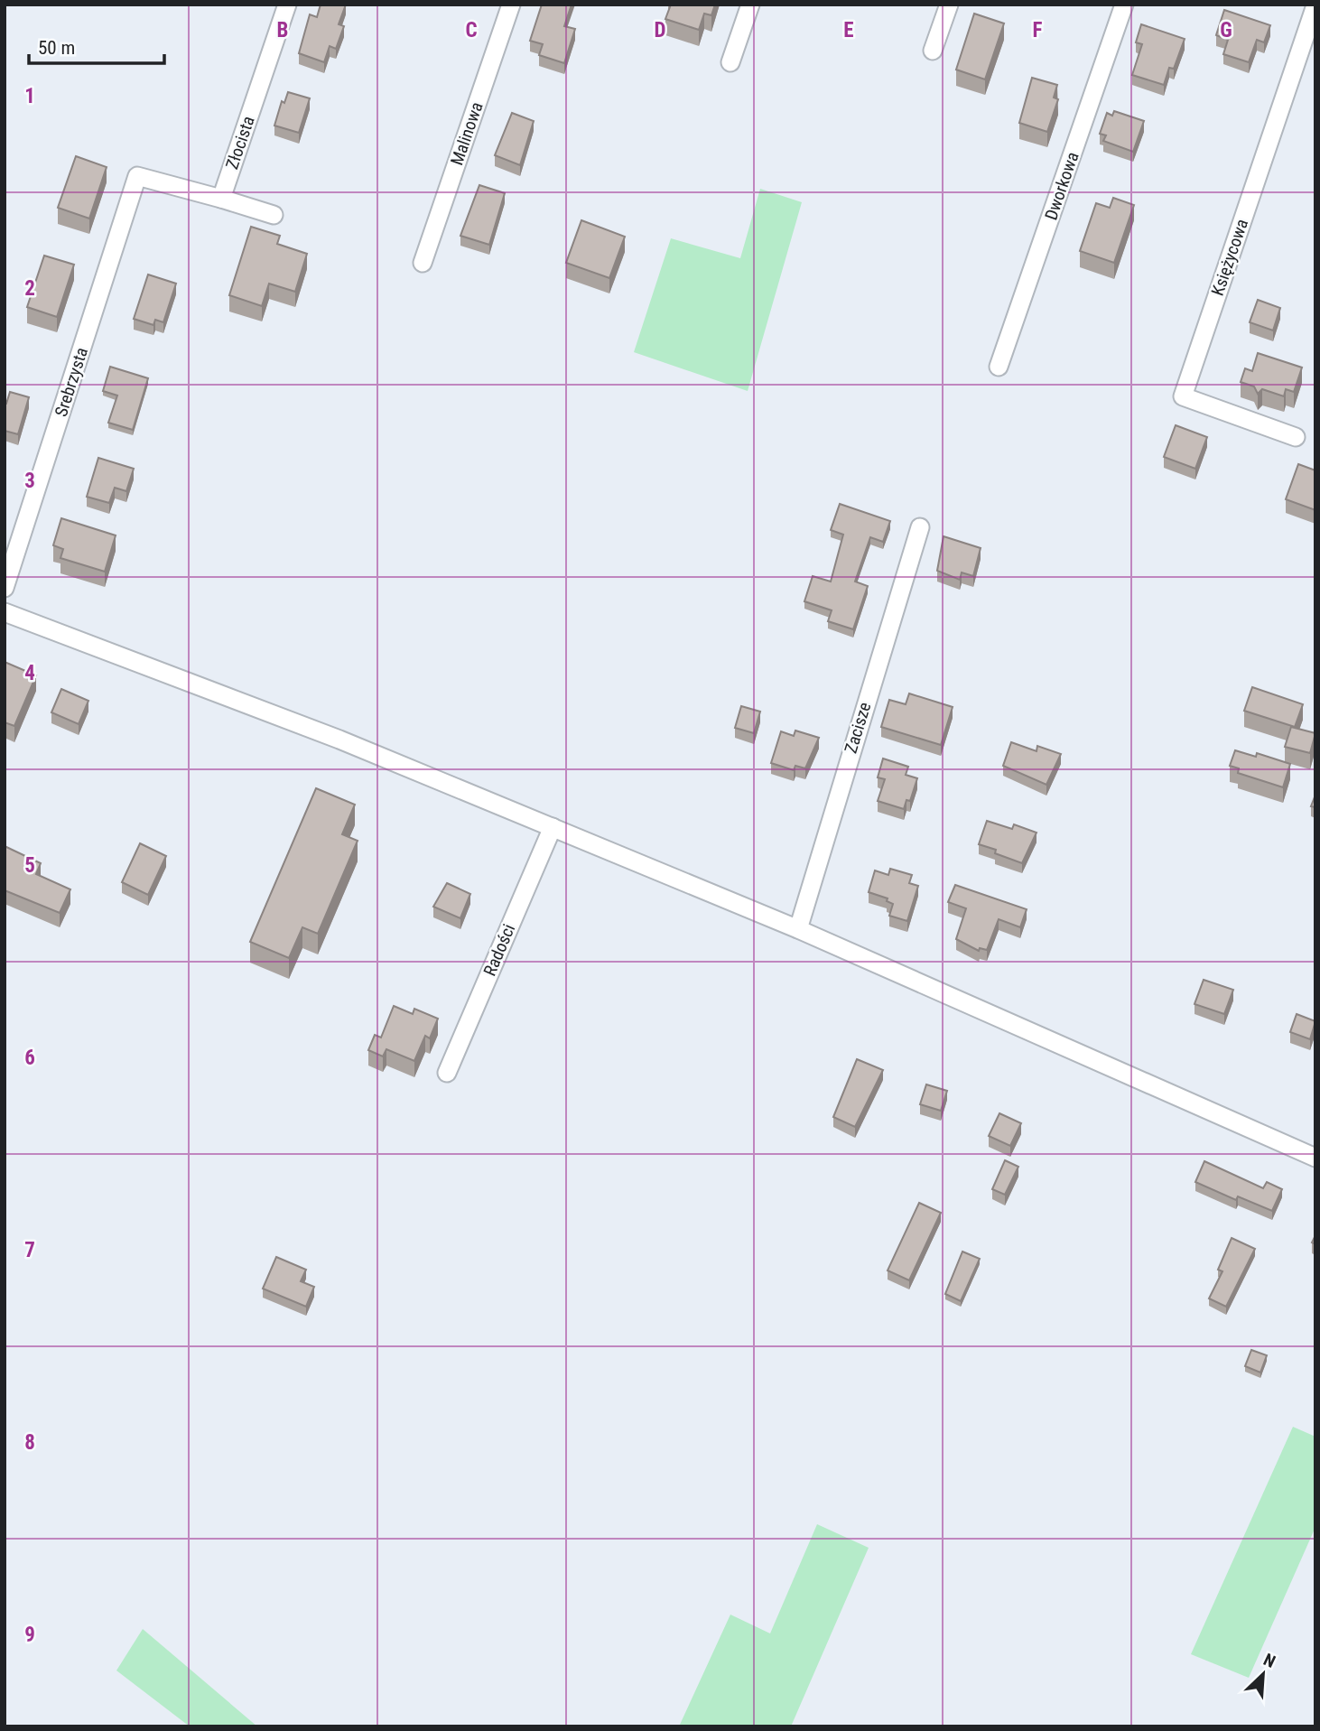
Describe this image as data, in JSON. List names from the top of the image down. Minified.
{"streets":{"street":["Malinowa","Złocista","Dworkowa","Księżycowa","Srebrzysta","Zacisze","Radości"]},"crossings":[["Złocista","Srebrzysta"]],"scale_bar":"50 m","north":"top right","grid":{"columns":["B","C","D","E","F","G"],"rows":["1","2","3","4","5","6","7","8","9"]}}
